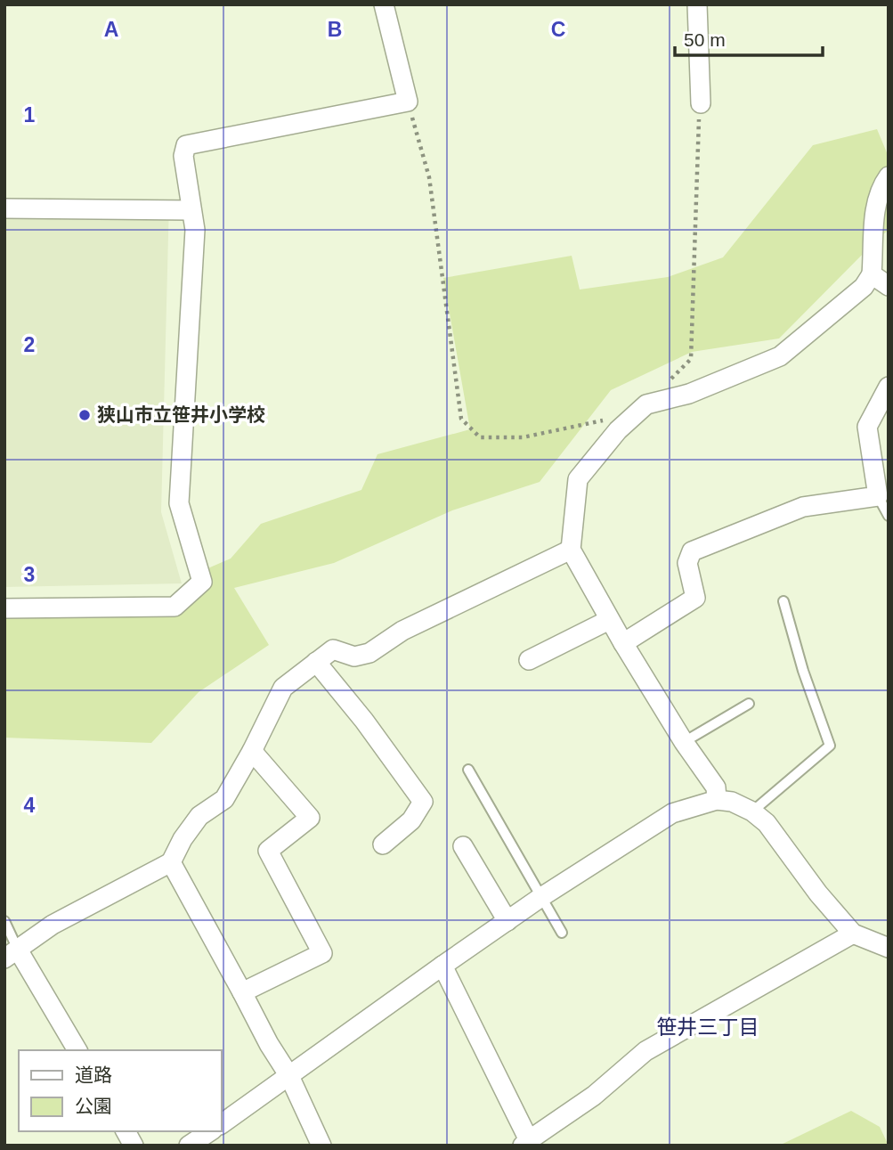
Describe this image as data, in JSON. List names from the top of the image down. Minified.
{"districts":["笹井三丁目"],"places":["狭山市立笹井小学校"],"legend":["道路","公園"],"scale_bar":"50 m","grid":{"columns":["A","B","C"],"rows":["1","2","3","4"]}}
